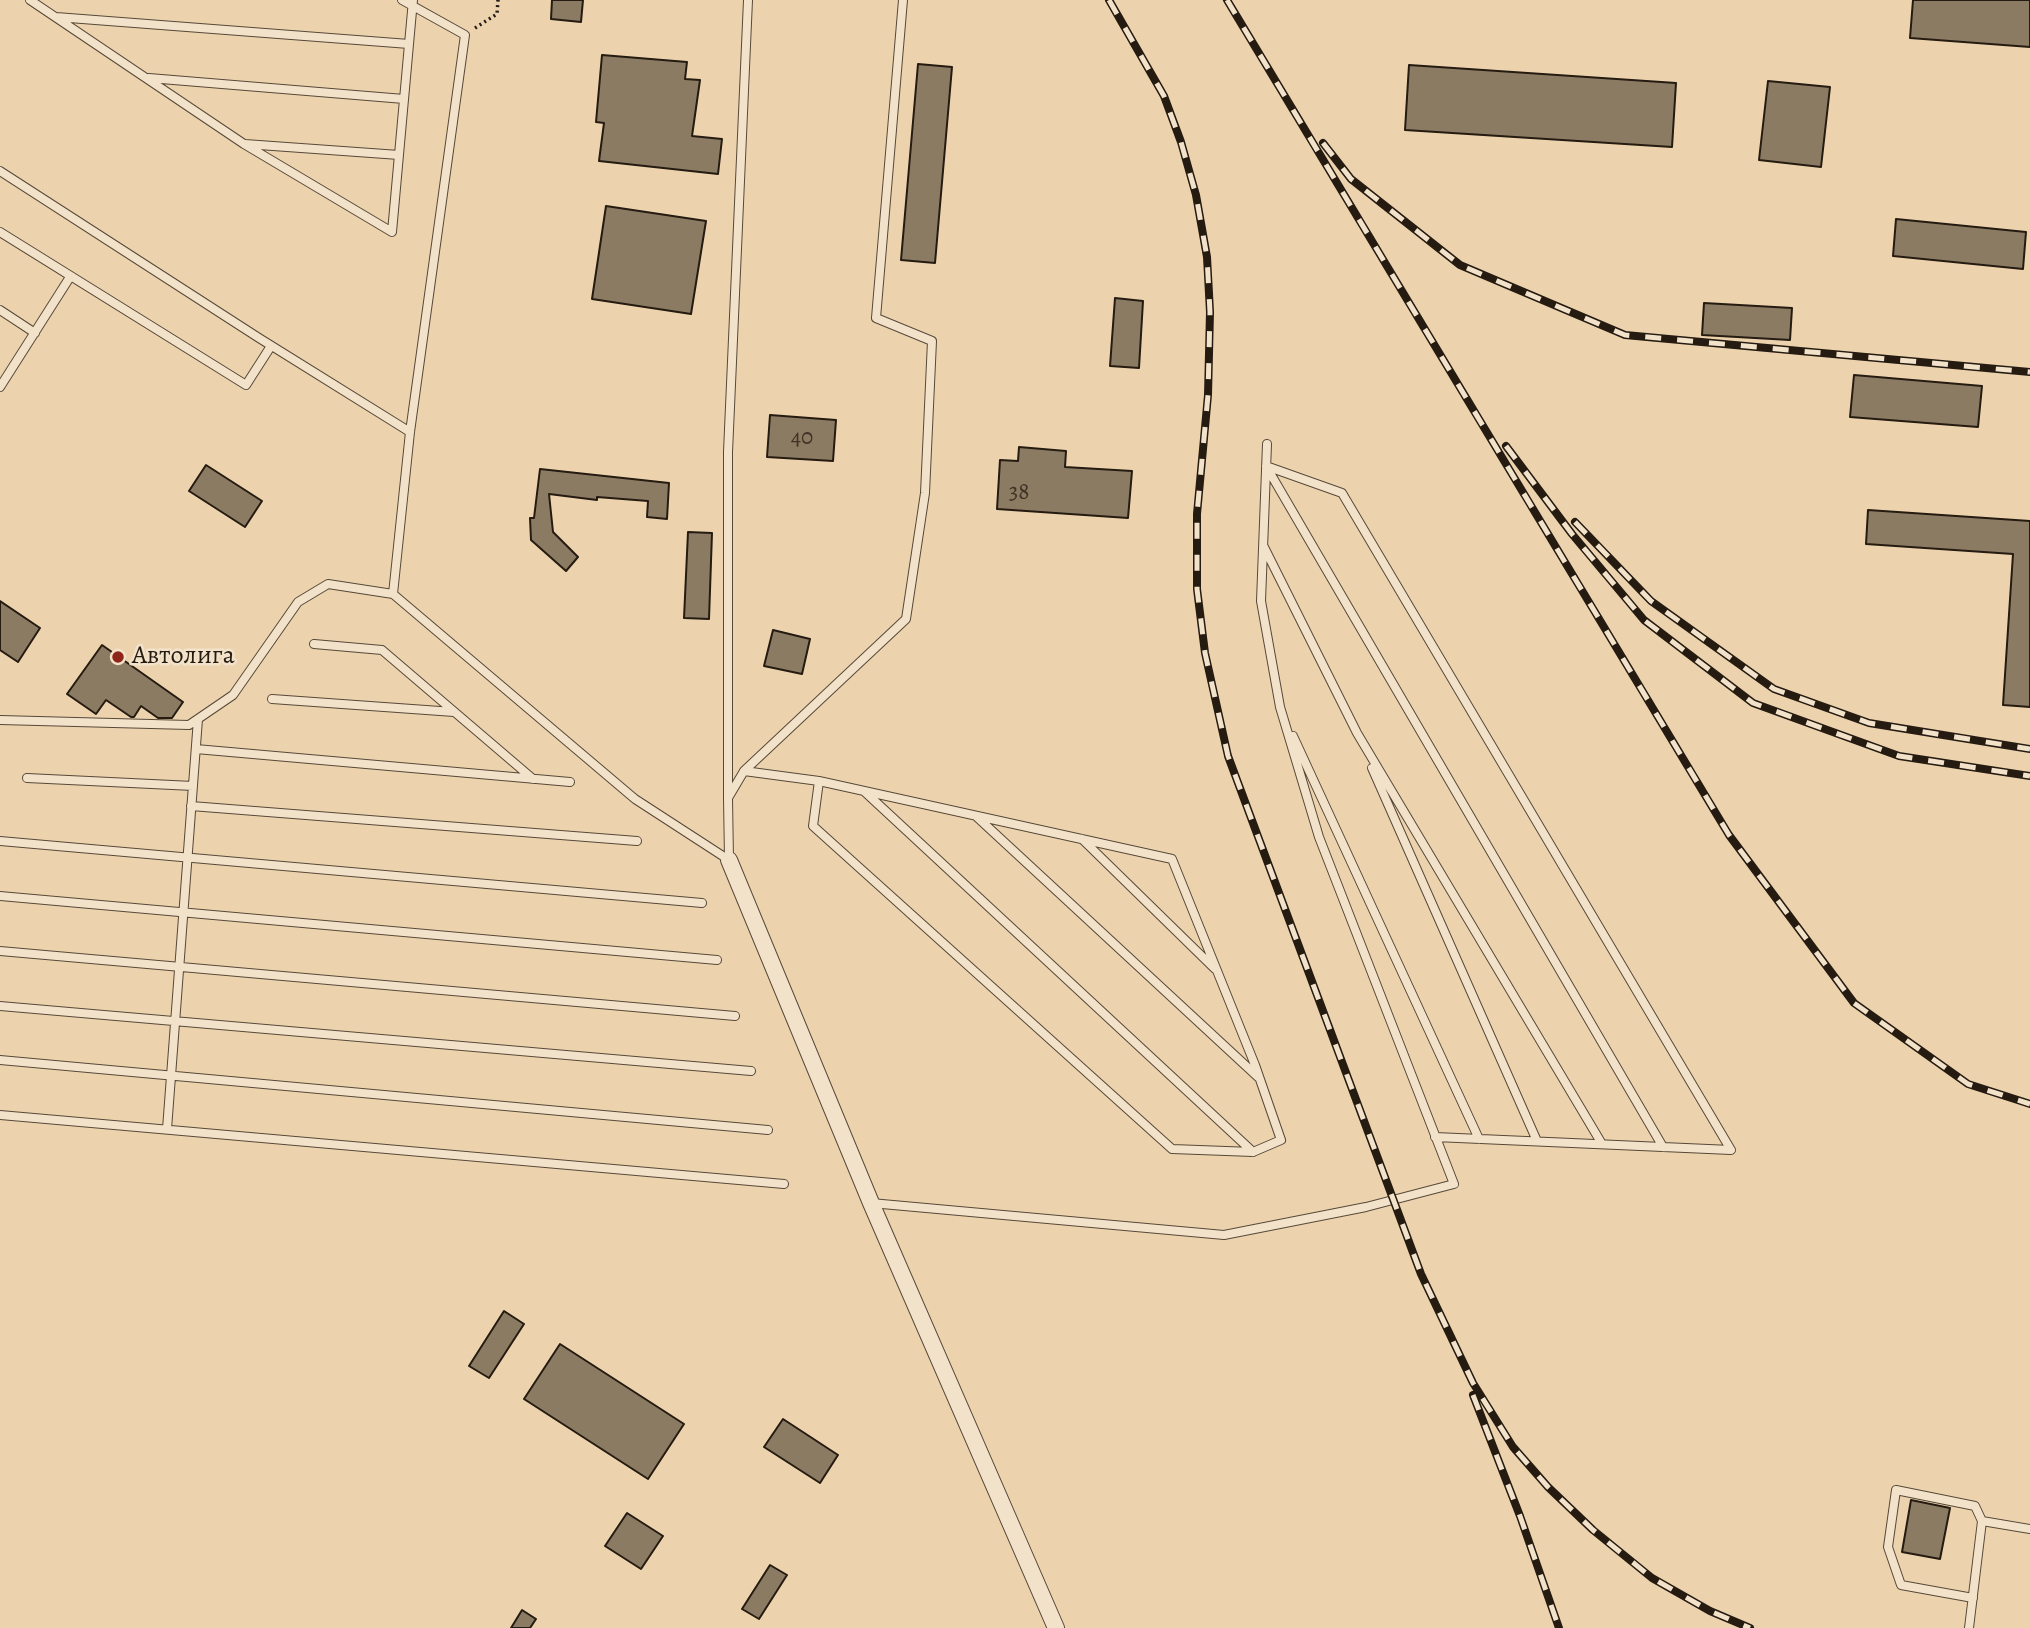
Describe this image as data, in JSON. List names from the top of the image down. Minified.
{"places":["Автолига"],"house_numbers":["40","38"]}
